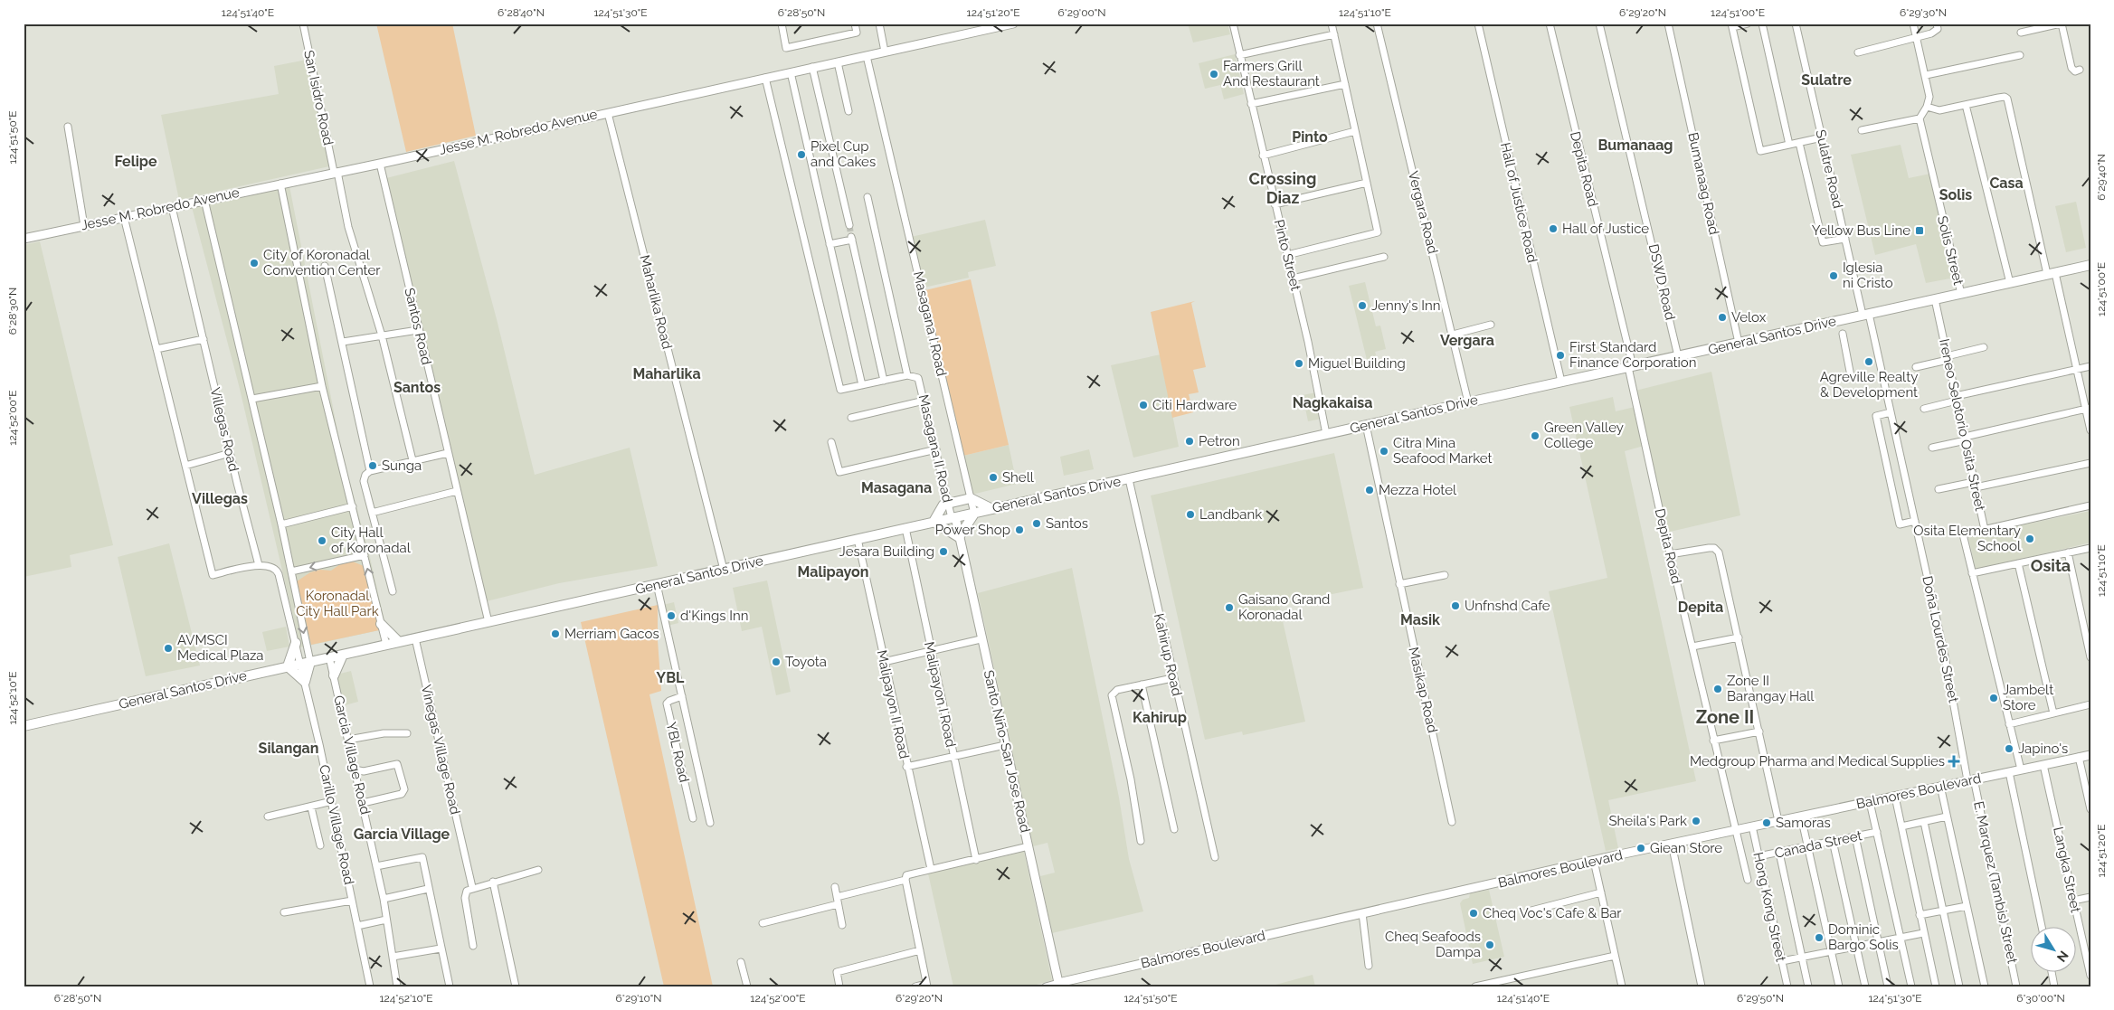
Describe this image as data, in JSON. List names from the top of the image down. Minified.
{"streets":{"highway":["General Santos Drive"],"main road":["Jesse M. Robredo Avenue","Santo Niño-San Jose Road","Balmores Boulevard"],"street":["San Isidro Road","Depita Road","Sulatre Road","Bumanaag Road","Hall of Justice Road","Vergara Road","Solis Street","Pinto Street","DSWD Road","Maharlika Road","Masagana I Road","Santos Road","Ireneo Selotorio Osita Street","Villegas Road","Masagana II Road","Doña Lourdes Street","Kahirup Road","Masikap Road","Malipayon I Road","Malipayon II Road","Vinegas Village Road","YBL Road","Garcia Village Road","Carillo Village Road","Canada Street","Langka Street","E. Marquez (Tambis) Street","Hong Kong Street"]},"crossings":[["San Isidro Road","Jesse M. Robredo Avenue"],["Jesse M. Robredo Avenue","Maharlika Road"],["Jesse M. Robredo Avenue","Masagana I Road"],["Jesse M. Robredo Avenue","Santos Road"],["Jesse M. Robredo Avenue","Villegas Road"],["Depita Road","General Santos Drive"],["Depita Road","Balmores Boulevard"],["Sulatre Road","General Santos Drive"],["Sulatre Road","Doña Lourdes Street"],["Bumanaag Road","General Santos Drive"],["Hall of Justice Road","General Santos Drive"],["Vergara Road","General Santos Drive"],["Solis Street","General Santos Drive"],["Pinto Street","General Santos Drive"],["DSWD Road","General Santos Drive"],["Maharlika Road","General Santos Drive"],["Masagana I Road","General Santos Drive"],["Santos Road","General Santos Drive"],["General Santos Drive","Ireneo Selotorio Osita Street"],["General Santos Drive","Masagana II Road"],["General Santos Drive","Doña Lourdes Street"],["General Santos Drive","Kahirup Road"],["General Santos Drive","Masikap Road"],["General Santos Drive","Malipayon I Road"],["General Santos Drive","Malipayon II Road"],["General Santos Drive","Vinegas Village Road"],["General Santos Drive","Santo Niño-San Jose Road"],["General Santos Drive","YBL Road"],["General Santos Drive","Garcia Village Road"],["General Santos Drive","Carillo Village Road"],["Ireneo Selotorio Osita Street","Balmores Boulevard"],["Masagana II Road","Santo Niño-San Jose Road"],["Doña Lourdes Street","Balmores Boulevard"],["Doña Lourdes Street","E. Marquez (Tambis) Street"],["Santo Niño-San Jose Road","Balmores Boulevard"],["Balmores Boulevard","Langka Street"],["Balmores Boulevard","E. Marquez (Tambis) Street"],["Balmores Boulevard","Hong Kong Street"],["Canada Street","Hong Kong Street"]],"districts":["Sulatre","Pinto","Bumanaag","Felipe","Crossing Diaz","Casa","Solis","Vergara","Maharlika","Santos","Nagkakaisa","Masagana","Villegas","Osita","Malipayon","Depita","Masik","YBL","Kahirup","Zone II","Silangan","Garcia Village"],"parks":["Koronadal City Hall Park"],"places":{"other":["Farmers Grill And Restaurant","Pixel Cup and Cakes","Hall of Justice","City of Koronadal Convention Center","Iglesia ni Cristo","Jenny's Inn","Velox","First Standard Finance Corporation","Agreville Realty & Development","Miguel Building","Citi Hardware","Green Valley College","Petron","Citra Mina Seafood Market","Sunga","Shell","Mezza Hotel","Landbank","Santos","Power Shop","Osita Elementary School","City Hall of Koronadal","Jesara Building","Unfnshd Cafe","Gaisano Grand Koronadal","d'Kings Inn","Merriam Gacos","AVMSCI Medical Plaza","Toyota","Zone II Barangay Hall","Jambelt Store","Japino's","Sheila's Park","Samoras","Giean Store","Cheq Voc's Cafe & Bar","Dominic Bargo Solis","Cheq Seafoods Dampa"],"transit":["Yellow Bus Line"],"health":["Medgroup Pharma and Medical Supplies"]},"north":"bottom right","coordinates":["124°51'40\"E","6°28'40\"N","124°51'30\"E","6°28'50\"N","124°51'20\"E","6°29'00\"N","124°51'10\"E","6°29'20\"N","124°51'00\"E","6°29'30\"N","124°51'50\"E","6°29'40\"N","6°28'30\"N","124°52'00\"E","124°52'10\"E","6°29'10\"N","6°29'50\"N","6°30'00\"N"]}
